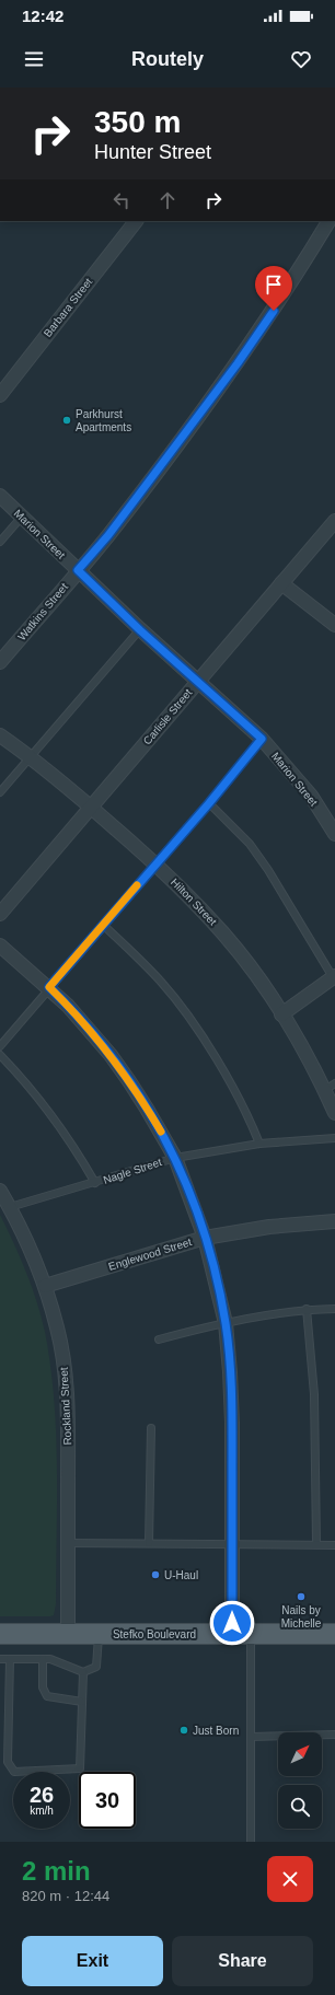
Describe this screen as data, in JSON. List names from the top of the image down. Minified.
{"streets":{"main road":["Stefko Boulevard"],"street":["Barbara Street","Marion Street","Watkins Street","Carlisle Street","Hilton Street","Englewood Street","Rockland Street"],"lane":["Nagle Street"]},"crossings":[["Marion Street","Watkins Street"],["Marion Street","Carlisle Street"],["Carlisle Street","Hilton Street"],["Nagle Street","Rockland Street"],["Englewood Street","Rockland Street"],["Rockland Street","Stefko Boulevard"]],"places":["Parkhurst Apartments","U-Haul","Nails by Michelle","Just Born"],"north":"top right","page":{"status":"12:42","header":"Routely","turn":["350 m","Hunter Street"],"speed":"26 km/h","limit":"30","heading":["2 min","820 m · 12:44"],"buttons":["Exit","Share"]}}
